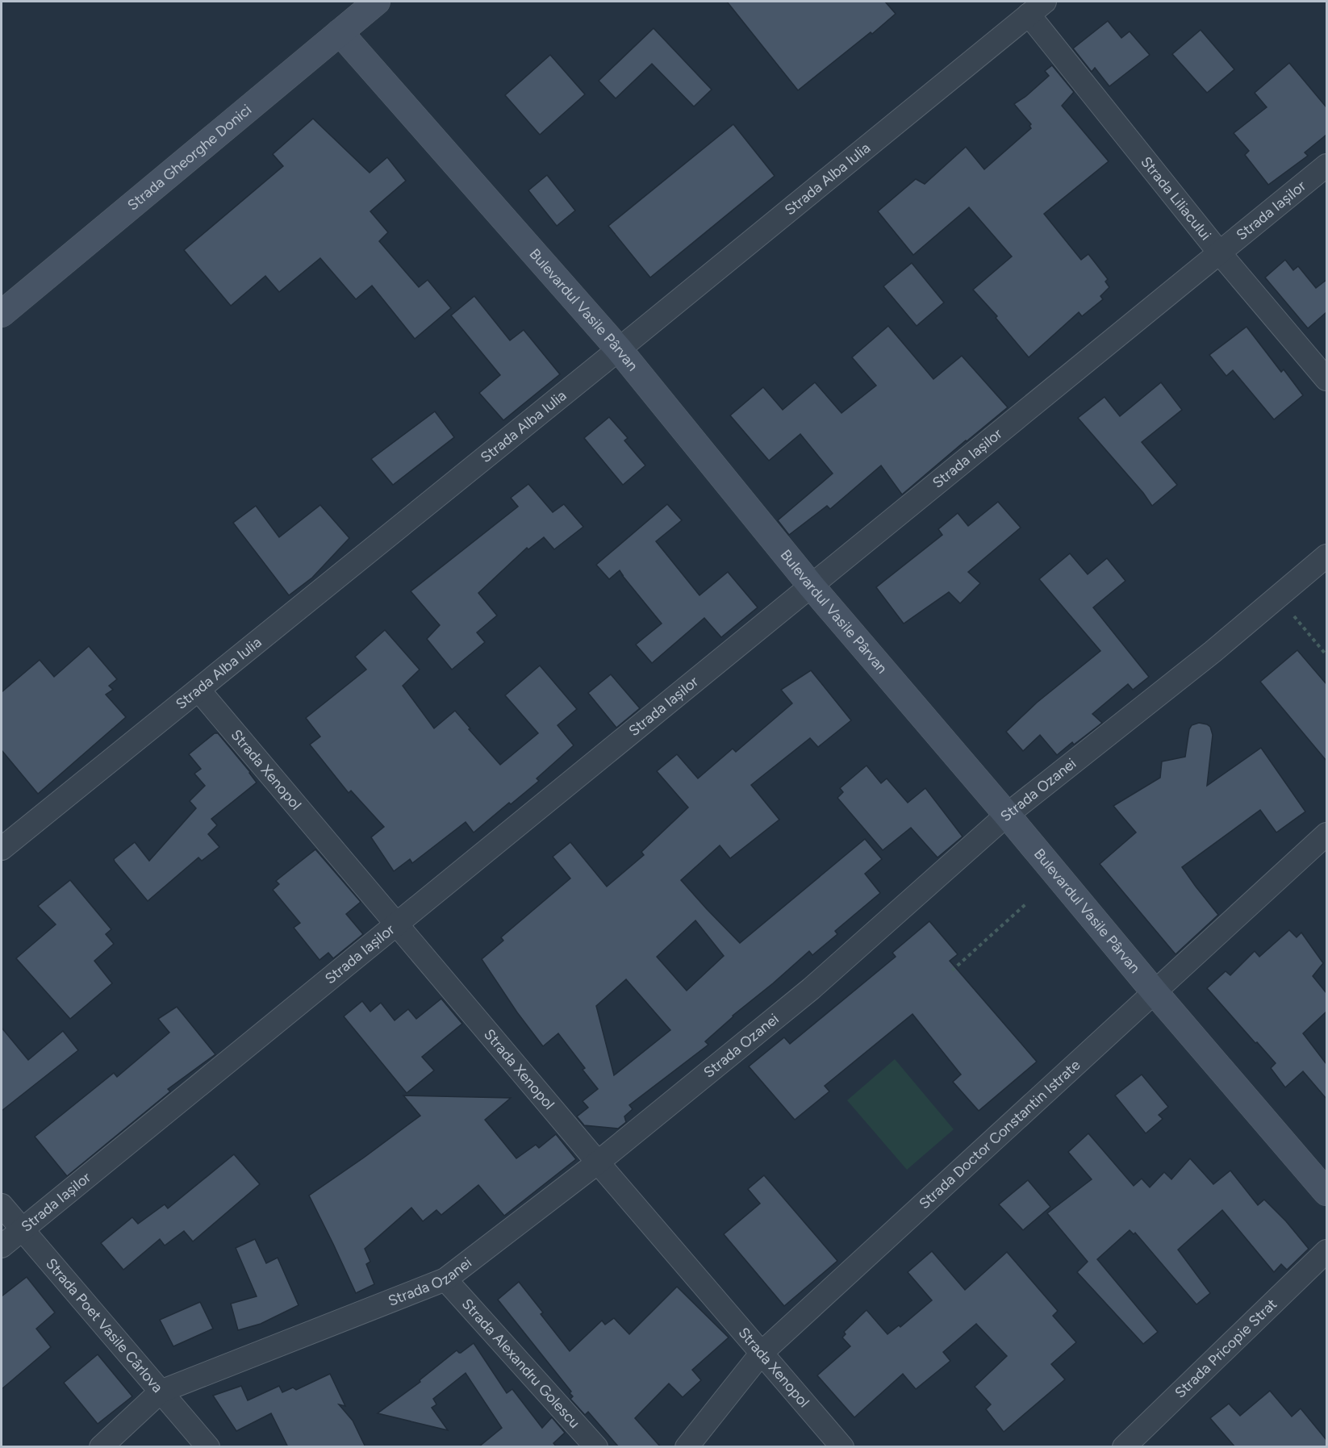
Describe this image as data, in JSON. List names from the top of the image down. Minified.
{"streets":{"street":["Strada Gheorghe Donici","Strada Alba Iulia","Strada Liliacului","Strada Iașilor","Bulevardul Vasile Pârvan","Strada Xenopol","Strada Ozanei","Strada Doctor Constantin Istrate","Strada Poet Vasile Cârlova","Strada Pricopie Strat","Strada Alexandru Golescu"]},"crossings":[["Strada Gheorghe Donici","Bulevardul Vasile Pârvan"],["Strada Alba Iulia","Strada Liliacului"],["Strada Alba Iulia","Bulevardul Vasile Pârvan"],["Strada Alba Iulia","Strada Xenopol"],["Strada Liliacului","Strada Iașilor"],["Strada Iașilor","Bulevardul Vasile Pârvan"],["Strada Iașilor","Strada Xenopol"],["Strada Iașilor","Strada Poet Vasile Cârlova"],["Bulevardul Vasile Pârvan","Strada Ozanei"],["Bulevardul Vasile Pârvan","Strada Doctor Constantin Istrate"],["Strada Xenopol","Strada Ozanei"],["Strada Xenopol","Strada Doctor Constantin Istrate"],["Strada Ozanei","Strada Poet Vasile Cârlova"],["Strada Ozanei","Strada Alexandru Golescu"]]}
